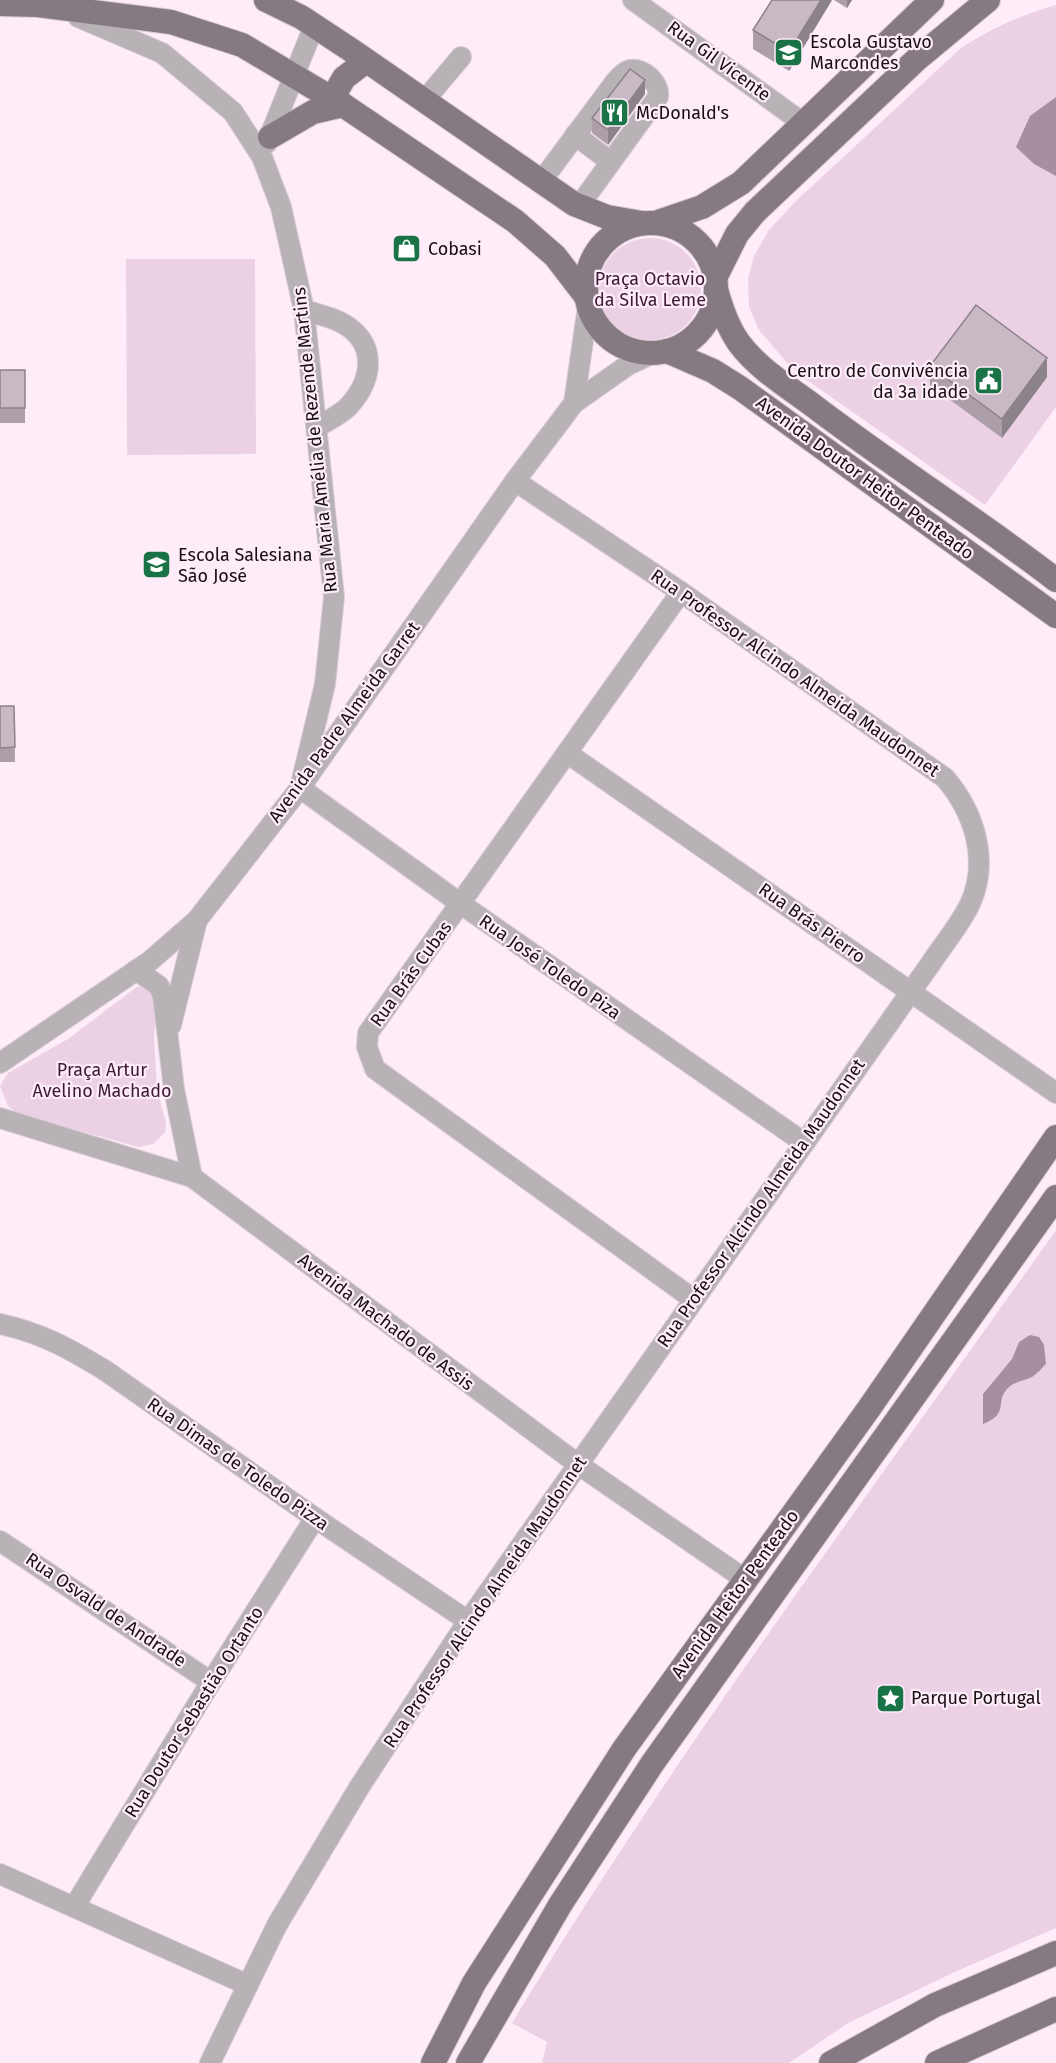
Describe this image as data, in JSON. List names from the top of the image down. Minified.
{"streets":{"main road":["Avenida Doutor Heitor Penteado","Avenida Heitor Penteado"],"street":["Rua Gil Vicente","Rua Maria Amélia de Rezende Martins","Rua Professor Alcindo Almeida Maudonnet","Avenida Padre Almeida Garret","Rua Brás Pierro","Rua José Toledo Piza","Rua Brás Cubas","Avenida Machado de Assis","Rua Dimas de Toledo Pizza","Rua Osvald de Andrade","Rua Doutor Sebastião Ortanto"]},"crossings":[["Rua Maria Amélia de Rezende Martins","Avenida Padre Almeida Garret"],["Rua Maria Amélia de Rezende Martins","Rua José Toledo Piza"],["Avenida Doutor Heitor Penteado","Avenida Padre Almeida Garret"],["Rua Professor Alcindo Almeida Maudonnet","Avenida Padre Almeida Garret"],["Rua Professor Alcindo Almeida Maudonnet","Rua Brás Pierro"],["Rua Professor Alcindo Almeida Maudonnet","Rua José Toledo Piza"],["Rua Professor Alcindo Almeida Maudonnet","Rua Brás Cubas"],["Rua Professor Alcindo Almeida Maudonnet","Avenida Machado de Assis"],["Rua Professor Alcindo Almeida Maudonnet","Rua Dimas de Toledo Pizza"],["Avenida Padre Almeida Garret","Rua José Toledo Piza"],["Rua Brás Pierro","Rua Brás Cubas"],["Rua José Toledo Piza","Rua Brás Cubas"],["Avenida Machado de Assis","Avenida Heitor Penteado"],["Rua Dimas de Toledo Pizza","Rua Doutor Sebastião Ortanto"],["Rua Osvald de Andrade","Rua Doutor Sebastião Ortanto"]],"parks":["Praça Octavio da Silva Leme","Praça Artur Avelino Machado"],"places":{"school or university":["Escola Gustavo Marcondes","Escola Salesiana São José"],"restaurant":["McDonald's"],"shop":["Cobasi"],"public building":["Centro de Convivência da 3a idade"],"place":["Parque Portugal"]}}
